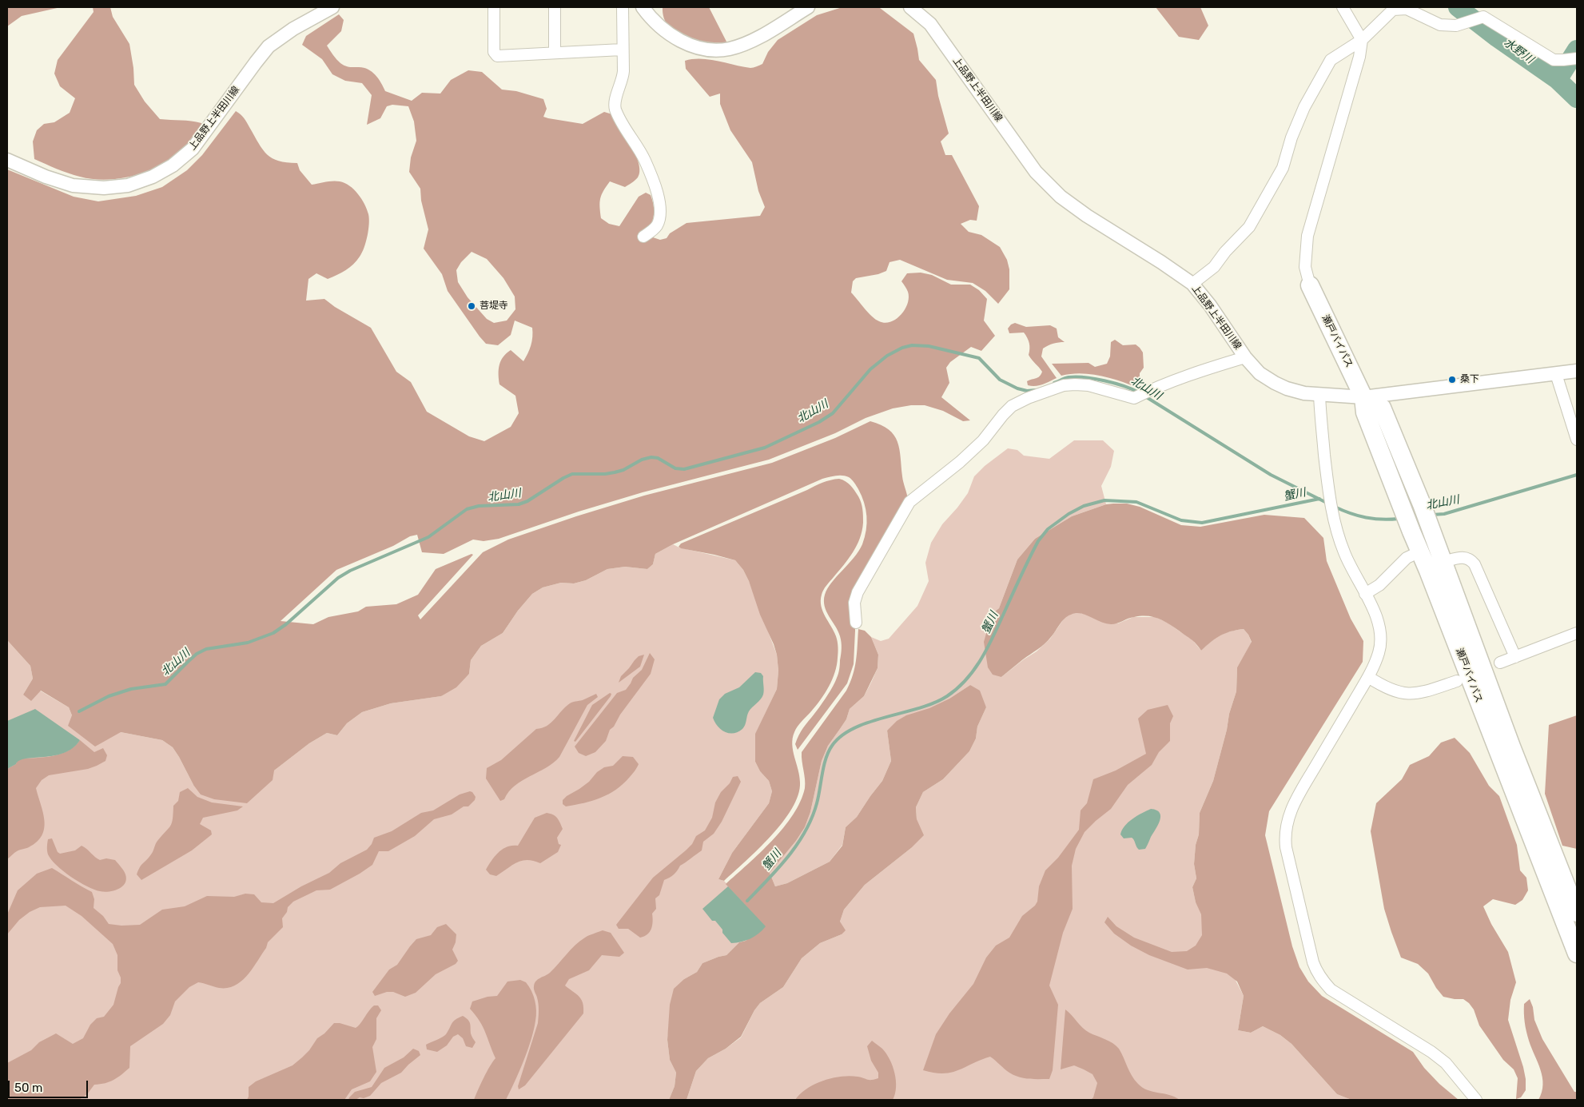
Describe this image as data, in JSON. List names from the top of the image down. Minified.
{"streets":{"highway":["瀬戸バイパス"],"street":["上品野上半田川線"]},"crossings":[["上品野上半田川線","瀬戸バイパス"]],"water":["水野川","北山川","蟹川"],"places":["菩堤寺","桑下"],"scale_bar":"50 m"}
